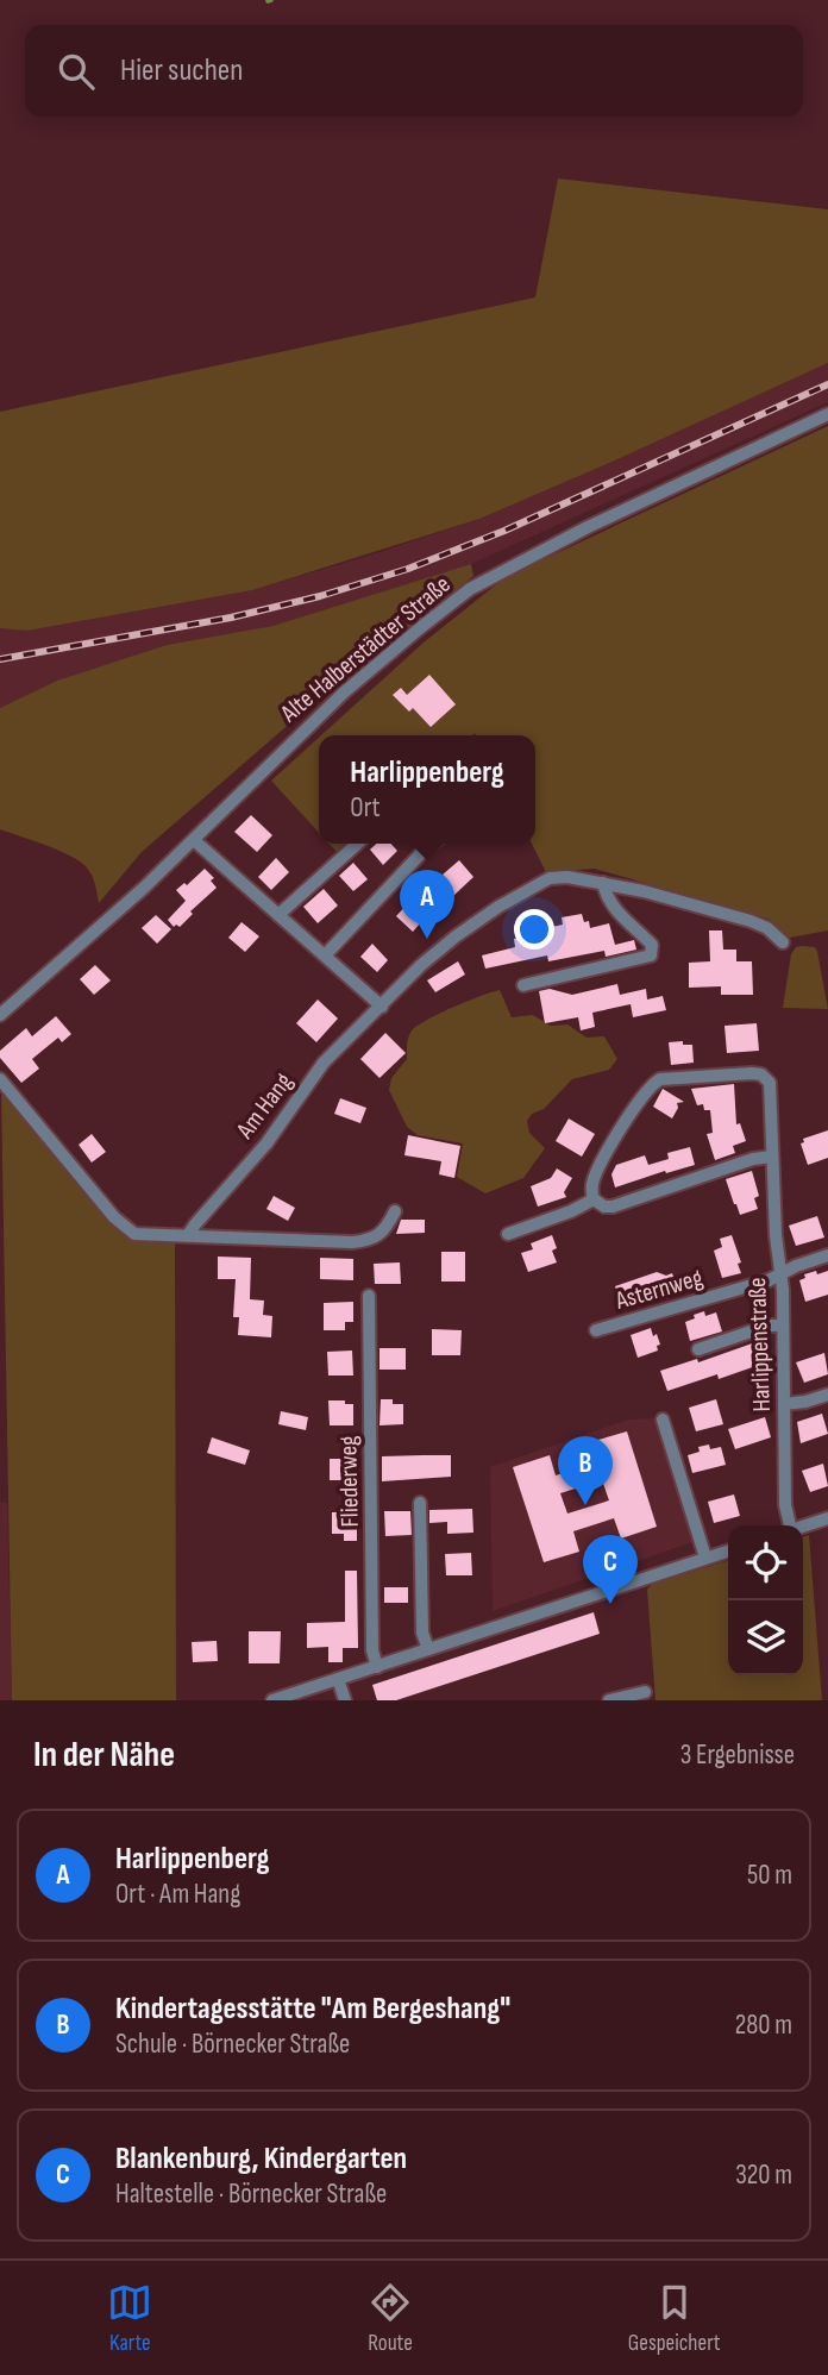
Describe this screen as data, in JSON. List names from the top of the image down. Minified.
{"streets":{"street":["Alte Halberstädter Straße","Am Hang","Asternweg","Harlippenstraße","Fliederweg"]},"crossings":[["Asternweg","Harlippenstraße"]],"page":{"search":"Hier suchen","popup":["Harlippenberg","Ort"],"pins":["A","B","C"],"heading":["In der Nähe","3 Ergebnisse"],"list":[{"mark":"A","name":"Harlippenberg","note":"Ort · Am Hang","value":"50 m"},{"mark":"B","name":"Kindertagesstätte \"Am Bergeshang\"","note":"Schule · Börnecker Straße","value":"280 m"},{"mark":"C","name":"Blankenburg, Kindergarten","note":"Haltestelle · Börnecker Straße","value":"320 m"}],"nav":["Karte","Route","Gespeichert"]}}
